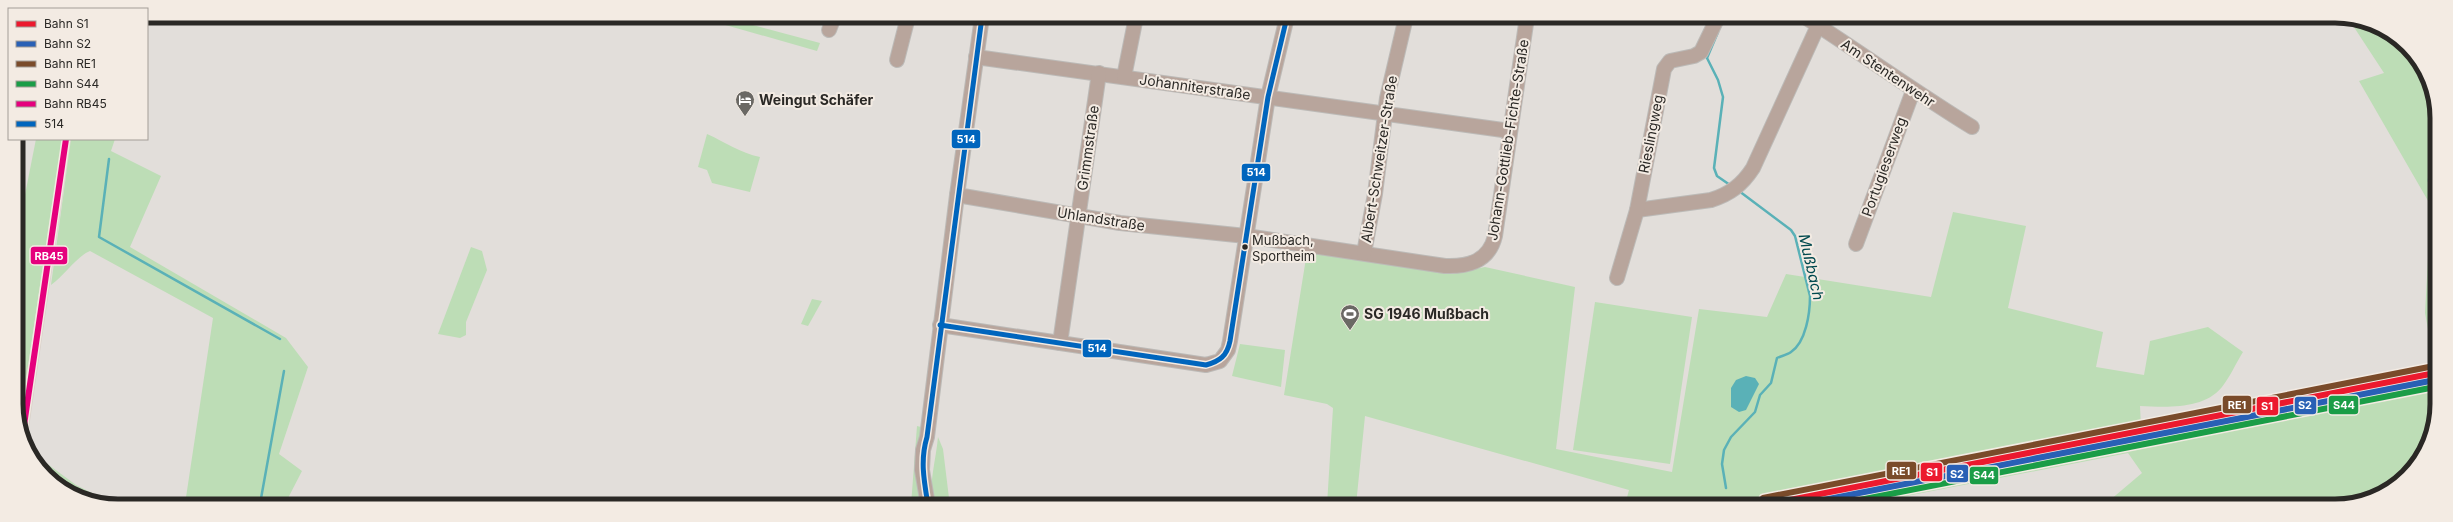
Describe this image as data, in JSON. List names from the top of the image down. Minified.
{"streets":{"street":["Am Stentenwehr","Johanniterstraße","Rieslingweg","Johann-Gottlieb-Fichte-Straße","Grimmstraße","Albert-Schweitzer-Straße","Portugieserweg","Uhlandstraße"]},"crossings":[["Am Stentenwehr","Portugieserweg"],["Johanniterstraße","Johann-Gottlieb-Fichte-Straße"],["Johanniterstraße","Grimmstraße"],["Johanniterstraße","Albert-Schweitzer-Straße"],["Johann-Gottlieb-Fichte-Straße","Albert-Schweitzer-Straße"],["Johann-Gottlieb-Fichte-Straße","Uhlandstraße"],["Grimmstraße","Uhlandstraße"]],"water":["Mußbach"],"places":{"hotel":["Weingut Schäfer"],"other":["Mußbach, Sportheim"],"sports":["SG 1946 Mußbach"]},"lines":["transit line 514","rail line RB45","rail line RE1","rail line S1","rail line S2","rail line S44"],"legend":["Bahn S1","Bahn S2","Bahn RE1","Bahn S44","Bahn RB45","514"]}
